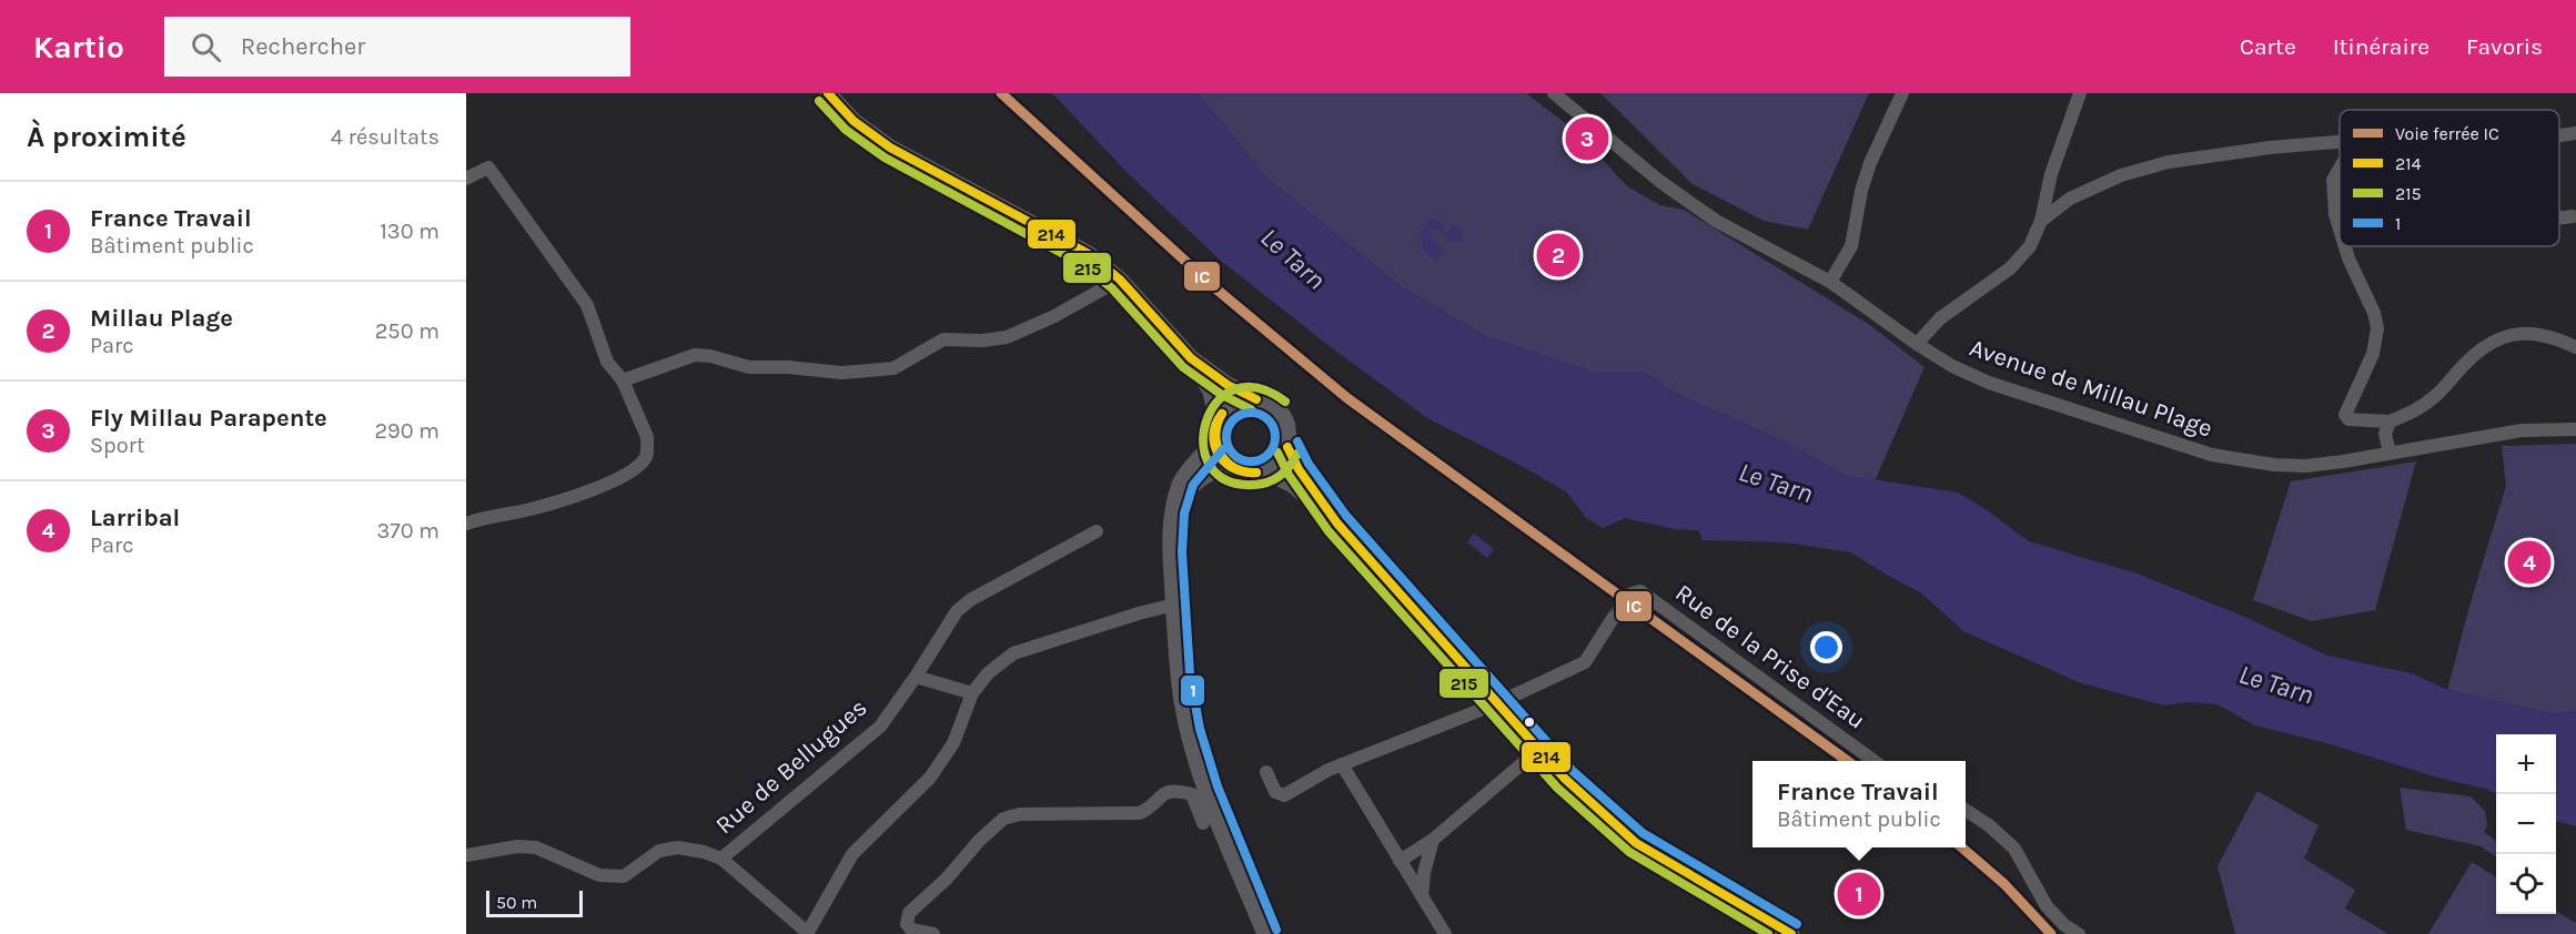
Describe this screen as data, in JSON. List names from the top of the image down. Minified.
{"streets":{"street":["Avenue de Millau Plage","Rue de la Prise d'Eau","Rue de Bellugues"]},"water":["Le Tarn"],"lines":["rail line IC","transit line 214","transit line 215","transit line 1"],"legend":["Voie ferrée IC","214","215","1"],"scale_bar":"50 m","page":{"header":"Kartio","search":"Rechercher","nav":["Carte","Itinéraire","Favoris"],"heading":["À proximité","4 résultats"],"pins":["3","2","4","1"],"list":[{"mark":"1","name":"France Travail","note":"Bâtiment public","value":"130 m"},{"mark":"2","name":"Millau Plage","note":"Parc","value":"250 m"},{"mark":"3","name":"Fly Millau Parapente","note":"Sport","value":"290 m"},{"mark":"4","name":"Larribal","note":"Parc","value":"370 m"}],"map_buttons":["+","−"],"popup":["France Travail","Bâtiment public"],"scale":"50 m"}}
